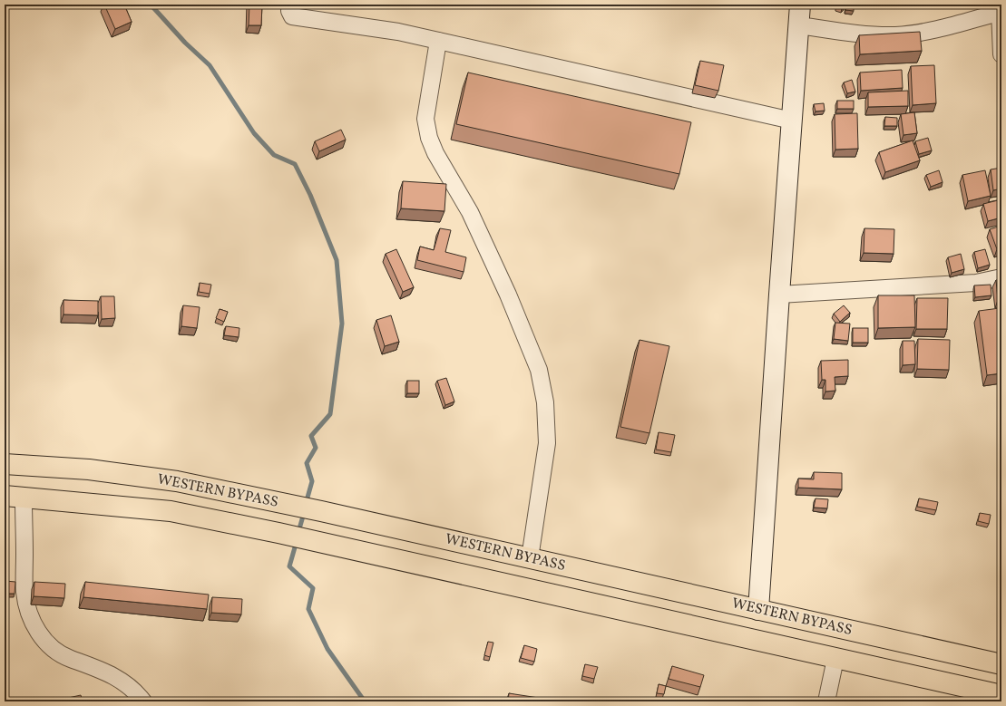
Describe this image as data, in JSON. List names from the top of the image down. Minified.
{"streets":{"main road":["WESTERN BYPASS"]}}
